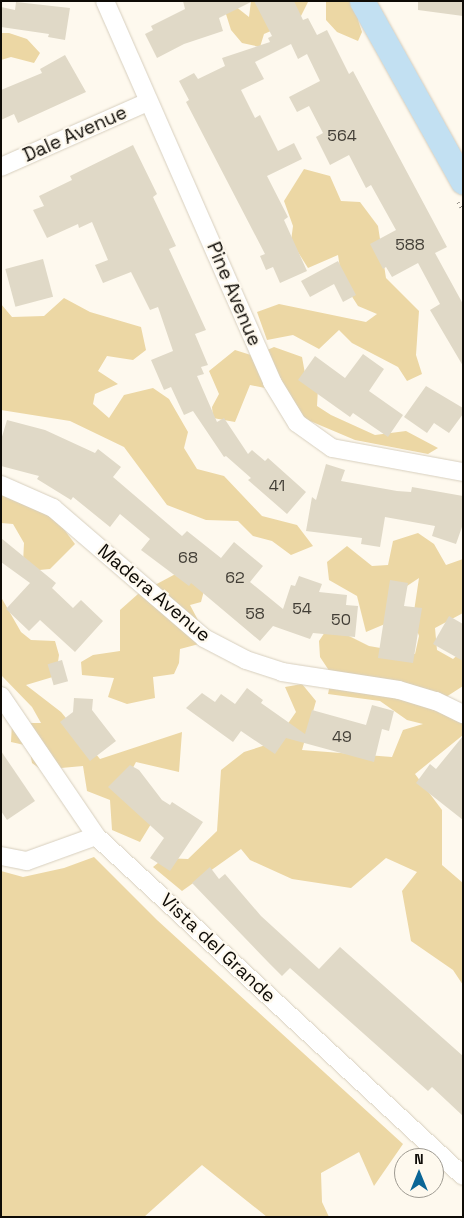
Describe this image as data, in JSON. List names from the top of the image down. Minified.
{"streets":{"street":["Dale Avenue","Pine Avenue","Madera Avenue","Vista del Grande"]},"crossings":[["Dale Avenue","Pine Avenue"]],"house_numbers":["564","588","41","68","62","54","58","50","49"],"north":"top"}
